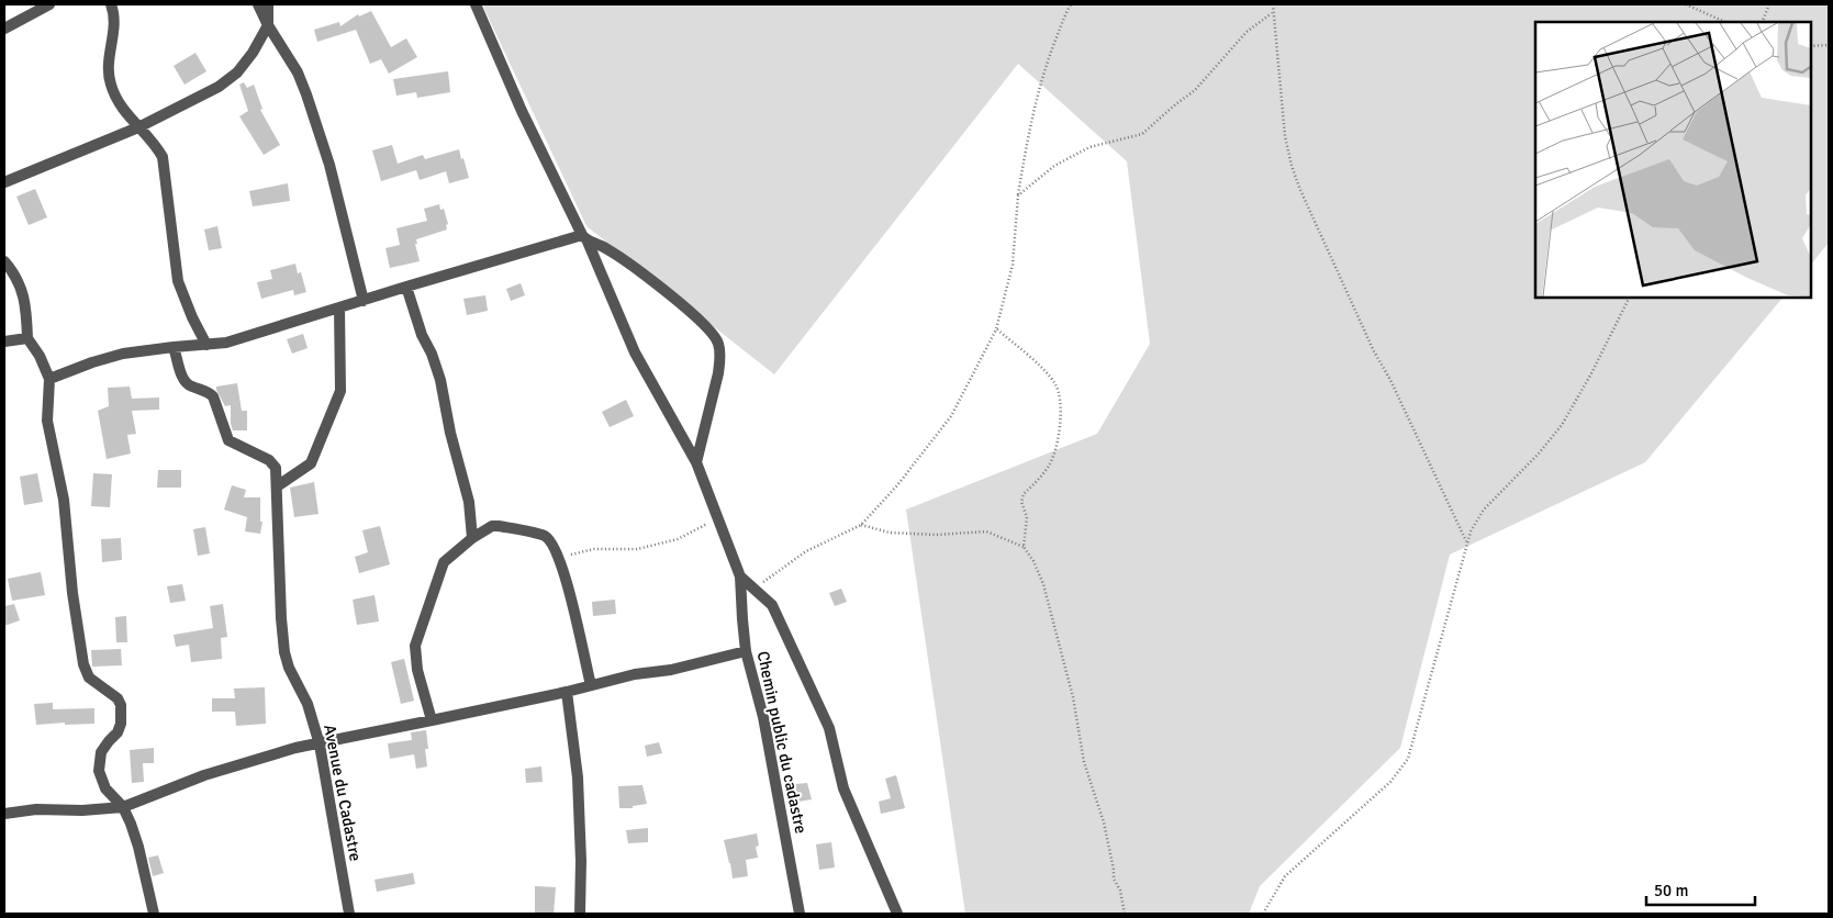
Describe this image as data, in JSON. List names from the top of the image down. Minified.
{"streets":{"street":["Chemin public du cadastre","Avenue du Cadastre"]},"scale_bar":"50 m"}
